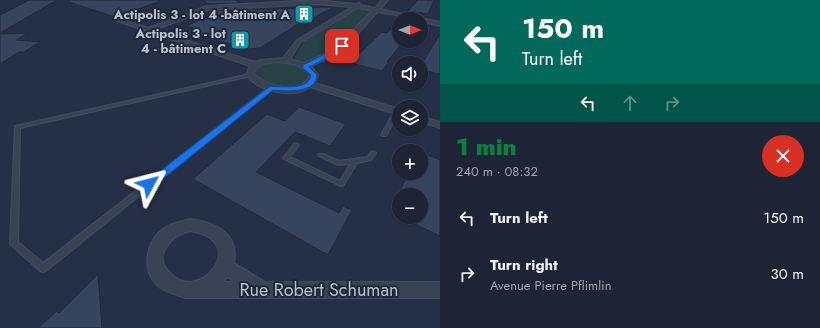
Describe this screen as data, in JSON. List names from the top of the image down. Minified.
{"streets":{"street":["Rue Robert Schuman"]},"places":{"building":["Actipolis 3 - lot 4 -bâtiment A","Actipolis 3 - lot 4 - bâtiment C"]},"north":"right","page":{"turn":["150 m","Turn left"],"map_buttons":["+","−"],"heading":["1 min","240 m · 08:32"],"list":[{"name":"Turn left","value":"150 m"},{"name":"Turn right","note":"Avenue Pierre Pflimlin","value":"30 m"}]}}
